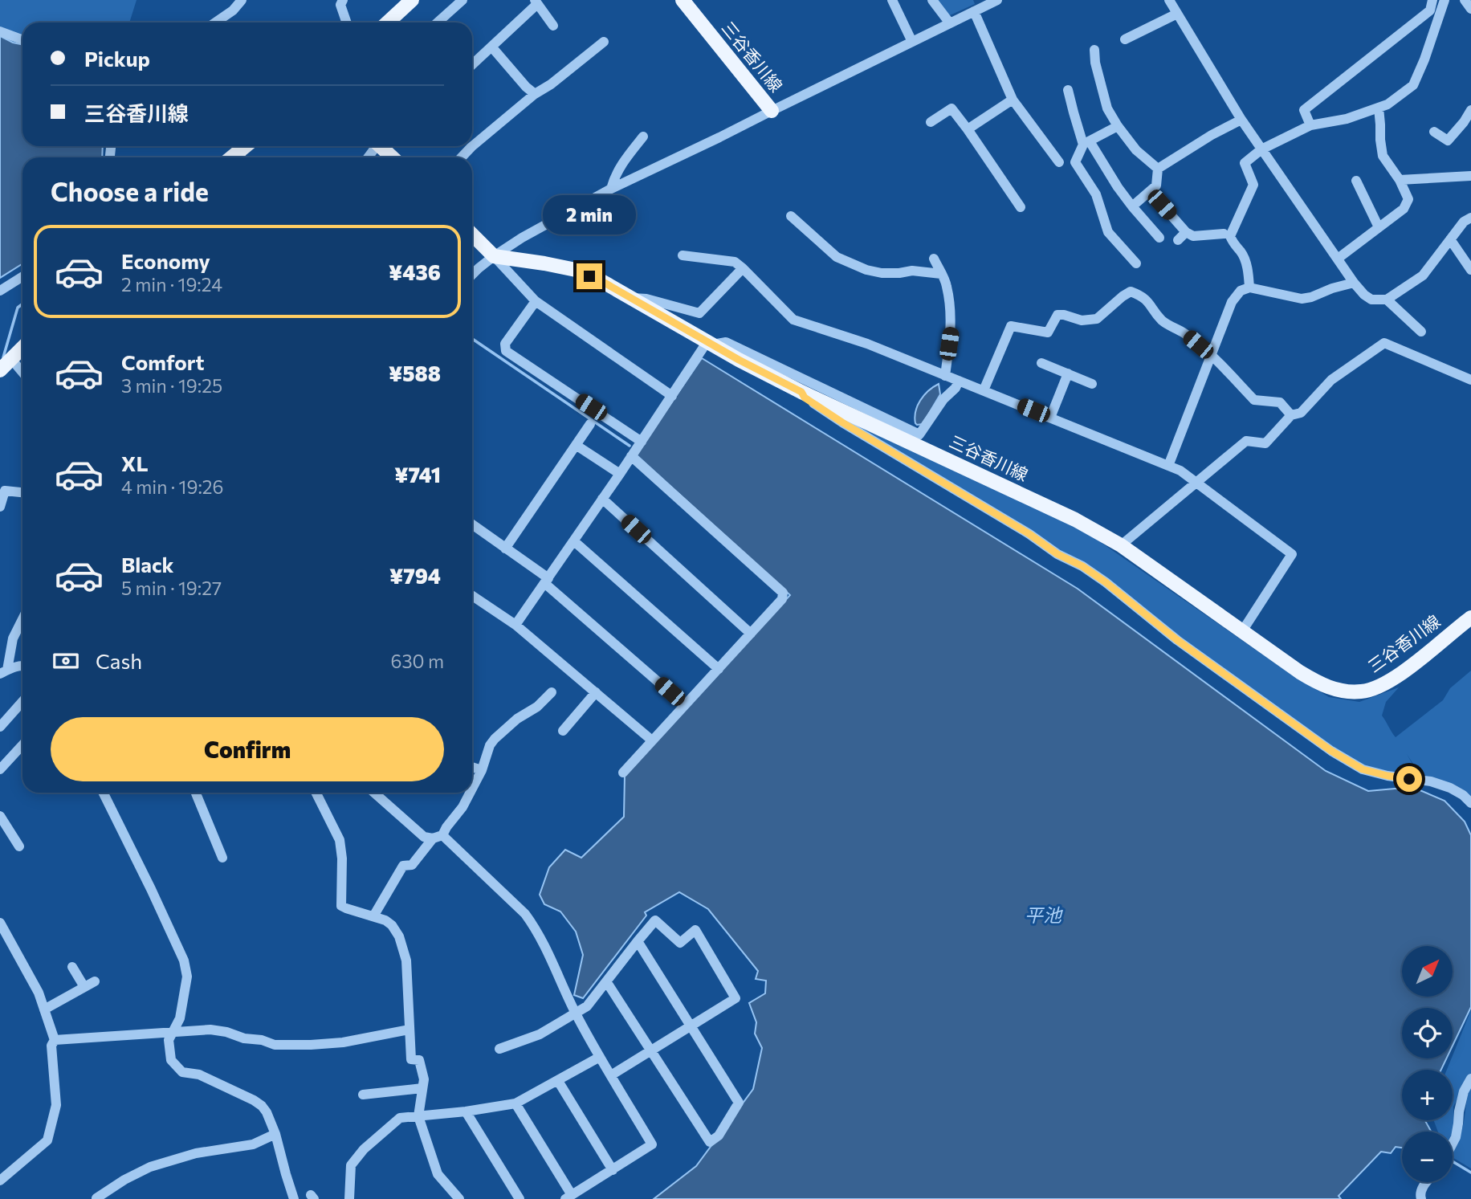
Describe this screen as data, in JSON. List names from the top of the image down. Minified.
{"streets":{"main road":["三谷香川線"]},"water":["平池"],"north":"top right","page":{"banner":["Pickup","三谷香川線"],"heading":"Choose a ride","bubble":"2 min","list":[{"name":"Economy","note":"2 min · 19:24","value":"¥436"},{"name":"Comfort","note":"3 min · 19:25","value":"¥588"},{"name":"XL","note":"4 min · 19:26","value":"¥741"},{"name":"Black","note":"5 min · 19:27","value":"¥794"}],"pay":["Cash","630 m"],"buttons":"Confirm","map_buttons":["+","−"]}}
